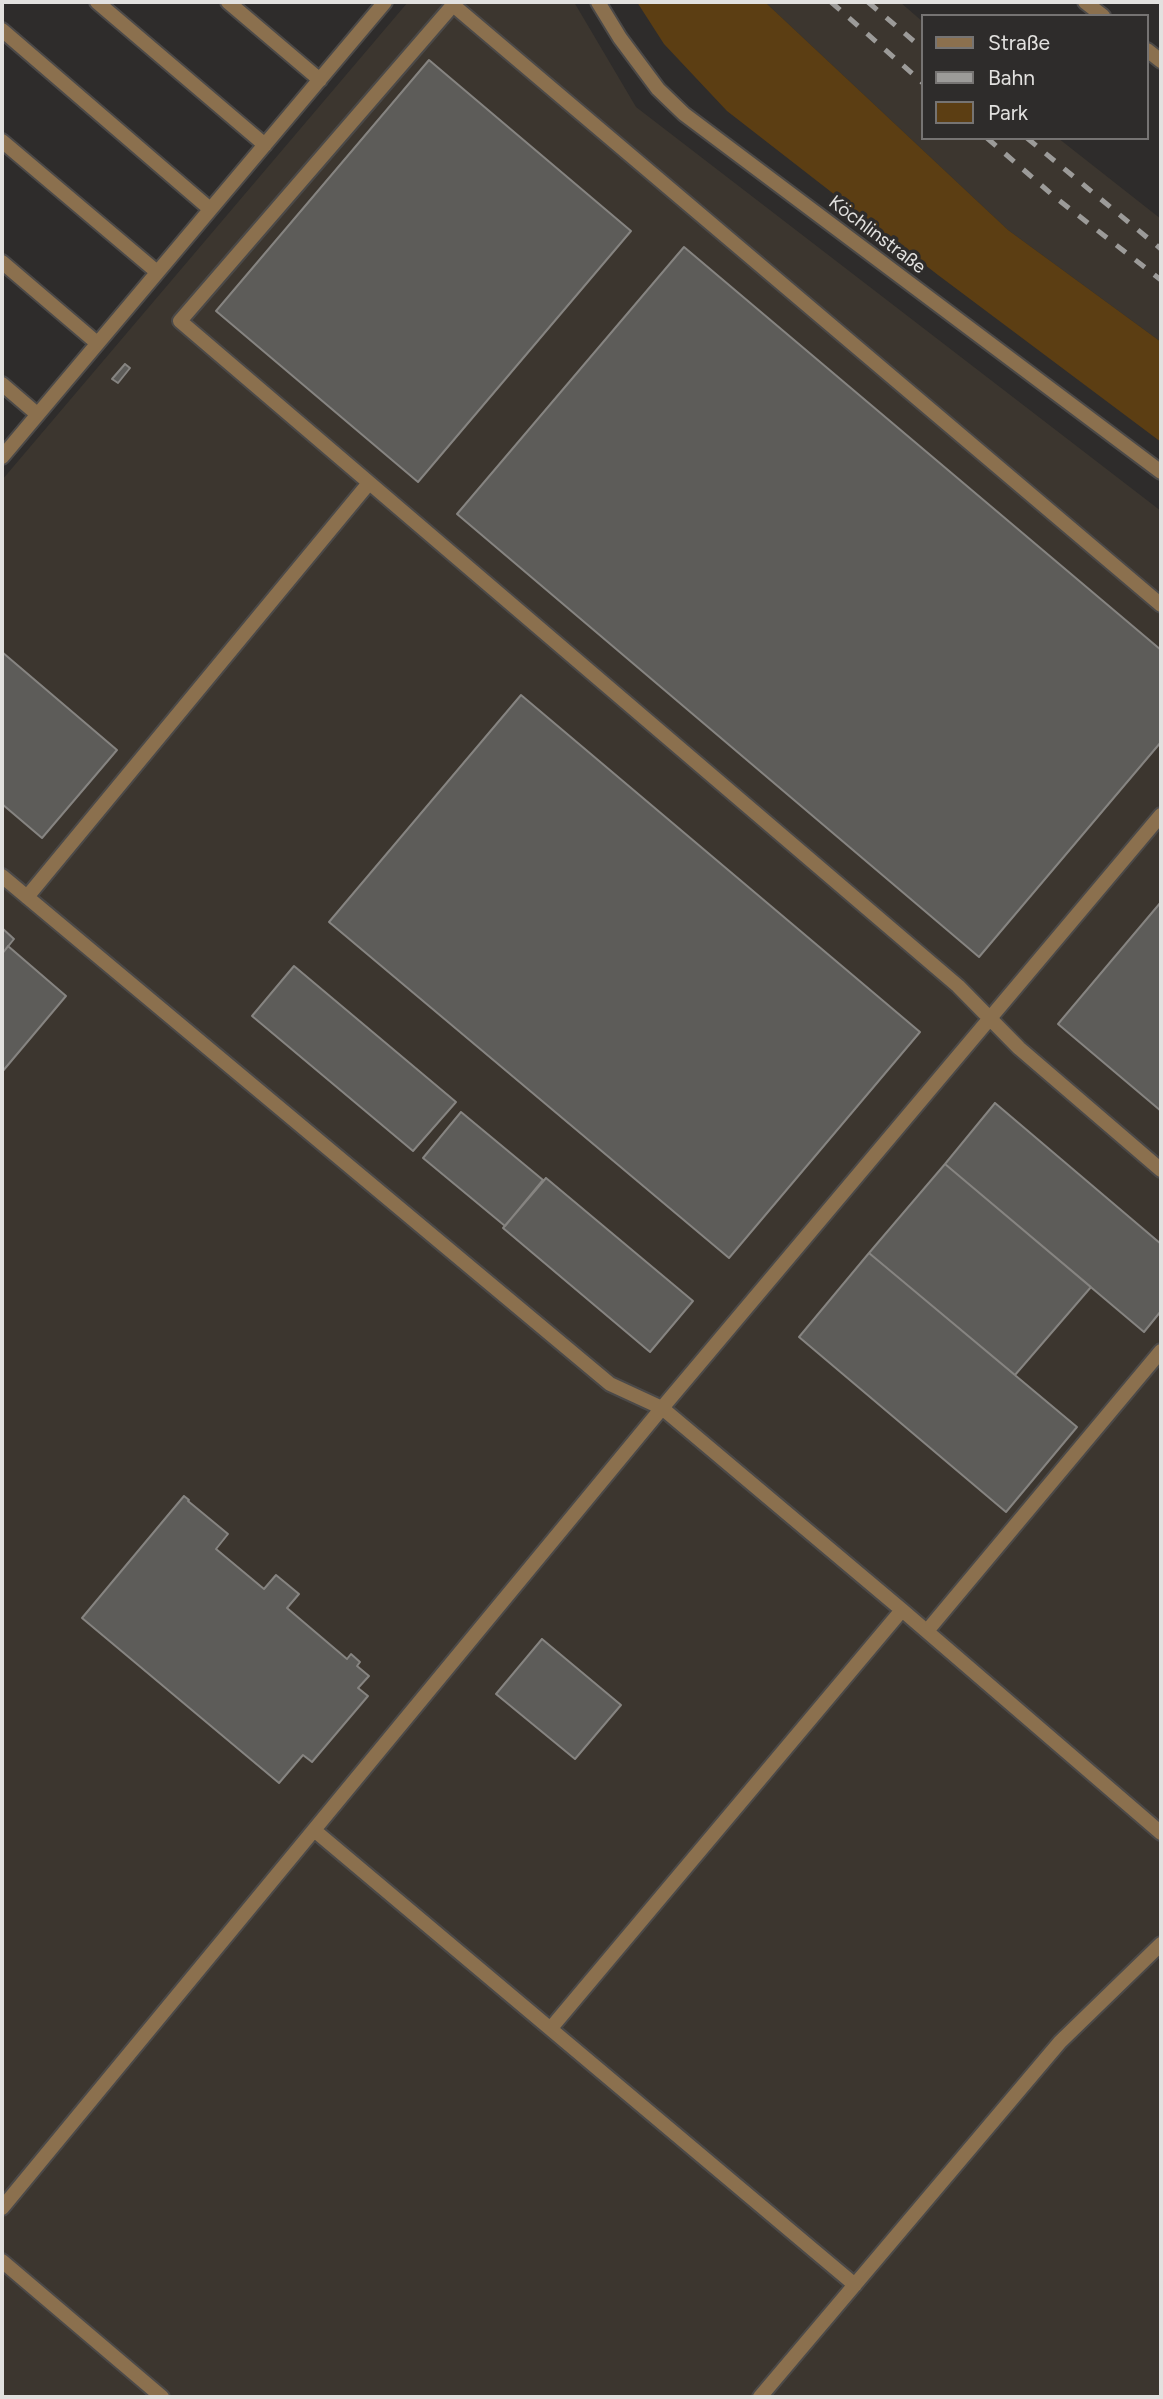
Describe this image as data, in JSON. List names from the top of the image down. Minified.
{"streets":{"street":["Köchlinstraße"]},"legend":["Straße","Bahn","Park"]}
